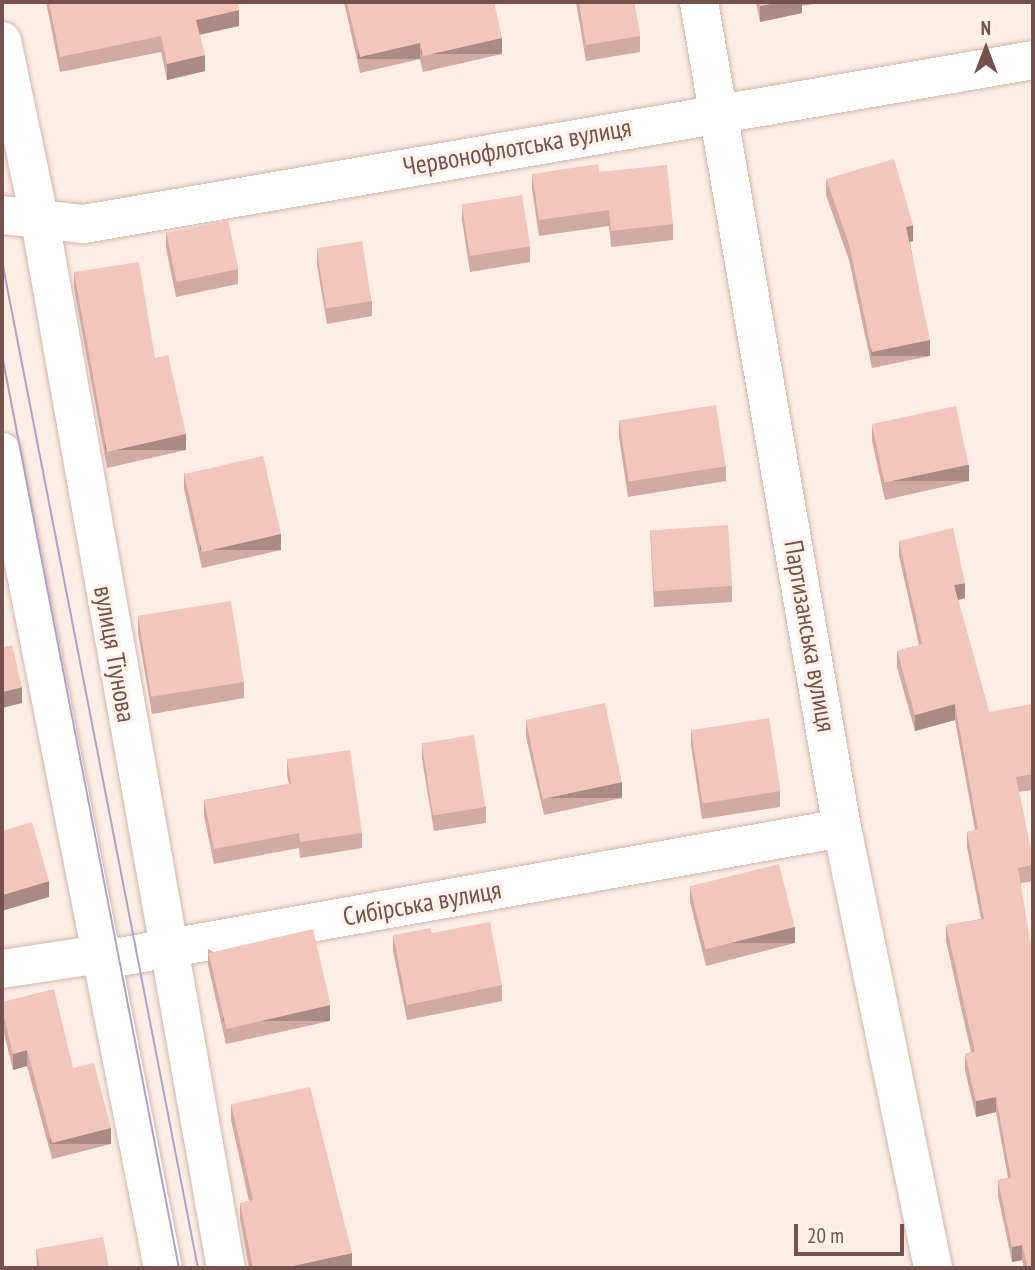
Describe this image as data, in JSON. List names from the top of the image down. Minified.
{"streets":{"street":["Червонофлотська вулиця","Партизанська вулиця","вулиця Тіунова","Сибірська вулиця"]},"crossings":[["Червонофлотська вулиця","Партизанська вулиця"],["Червонофлотська вулиця","вулиця Тіунова"],["Партизанська вулиця","Сибірська вулиця"],["вулиця Тіунова","Сибірська вулиця"]],"scale_bar":"20 m","north":"top"}
